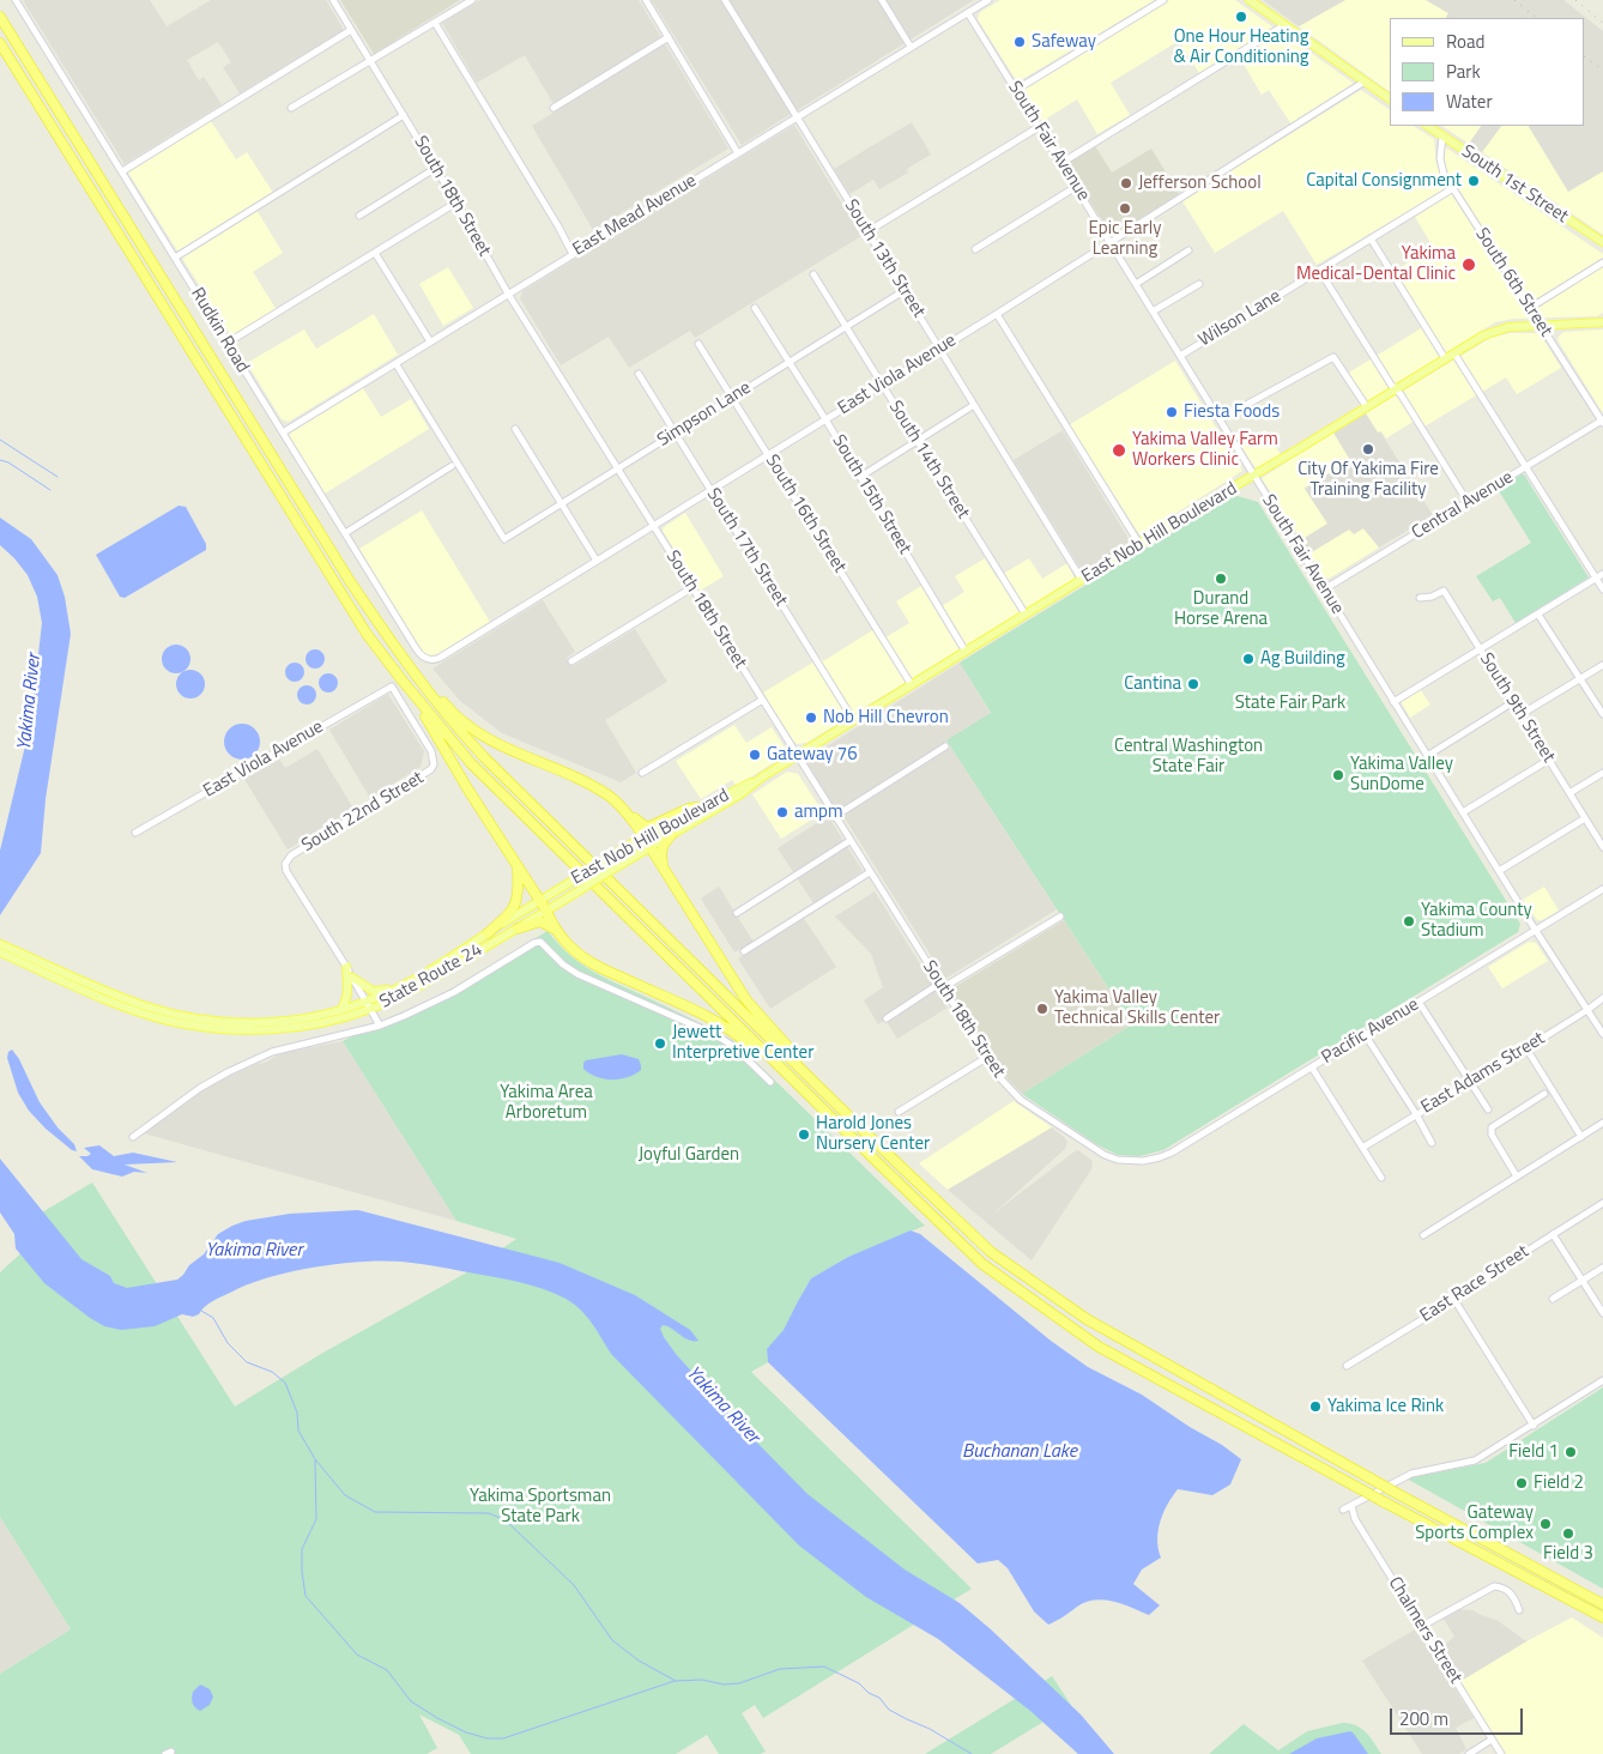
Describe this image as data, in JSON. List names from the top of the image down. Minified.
{"streets":{"main road":["South 1st Street","East Nob Hill Boulevard","State Route 24"],"street":["South Fair Avenue","South 18th Street","East Mead Avenue","South 13th Street","South 6th Street","Wilson Lane","Rudkin Road","East Viola Avenue","Simpson Lane","South 14th Street","South 15th Street","Central Avenue","South 16th Street","South 17th Street","South 9th Street","South 22nd Street","Pacific Avenue","East Adams Street","East Race Street","Chalmers Street"]},"crossings":[["South Fair Avenue","East Mead Avenue"],["South Fair Avenue","Wilson Lane"],["South Fair Avenue","East Viola Avenue"],["South Fair Avenue","Central Avenue"],["South Fair Avenue","East Nob Hill Boulevard"],["South Fair Avenue","Pacific Avenue"],["South Fair Avenue","East Adams Street"],["South 1st Street","South 6th Street"],["South 18th Street","East Mead Avenue"],["South 18th Street","East Viola Avenue"],["South 18th Street","Simpson Lane"],["South 18th Street","East Nob Hill Boulevard"],["South 18th Street","Pacific Avenue"],["East Mead Avenue","South 13th Street"],["East Mead Avenue","Rudkin Road"],["East Mead Avenue","Simpson Lane"],["South 13th Street","East Viola Avenue"],["South 13th Street","Simpson Lane"],["South 13th Street","East Nob Hill Boulevard"],["South 6th Street","Wilson Lane"],["South 6th Street","Central Avenue"],["South 6th Street","East Nob Hill Boulevard"],["Rudkin Road","East Viola Avenue"],["East Viola Avenue","South 14th Street"],["East Viola Avenue","South 15th Street"],["East Viola Avenue","South 16th Street"],["East Viola Avenue","South 17th Street"],["East Viola Avenue","South 22nd Street"],["Simpson Lane","South 14th Street"],["Simpson Lane","South 15th Street"],["Simpson Lane","South 16th Street"],["Simpson Lane","South 17th Street"],["South 14th Street","East Nob Hill Boulevard"],["South 15th Street","East Nob Hill Boulevard"],["South 16th Street","East Nob Hill Boulevard"],["East Nob Hill Boulevard","South 17th Street"],["East Nob Hill Boulevard","State Route 24"],["South 22nd Street","State Route 24"]],"water":["Yakima River","Buchanan Lake"],"parks":["State Fair Park","Central Washington State Fair","Yakima Area Arboretum","Joyful Garden","Yakima Sportsman State Park"],"places":["One Hour Heating & Air Conditioning","Safeway","Capital Consignment","Jefferson School","Epic Early Learning","Yakima Medical-Dental Clinic","Fiesta Foods","City Of Yakima Fire Training Facility","Yakima Valley Farm Workers Clinic","Durand Horse Arena","Ag Building","Cantina","Nob Hill Chevron","Gateway 76","Yakima Valley SunDome","ampm","Yakima County Stadium","Yakima Valley Technical Skills Center","Jewett Interpretive Center","Harold Jones Nursery Center","Yakima Ice Rink","Field 1","Field 2","Gateway Sports Complex","Field 3"],"legend":["Road","Park","Water"],"scale_bar":"200 m"}
